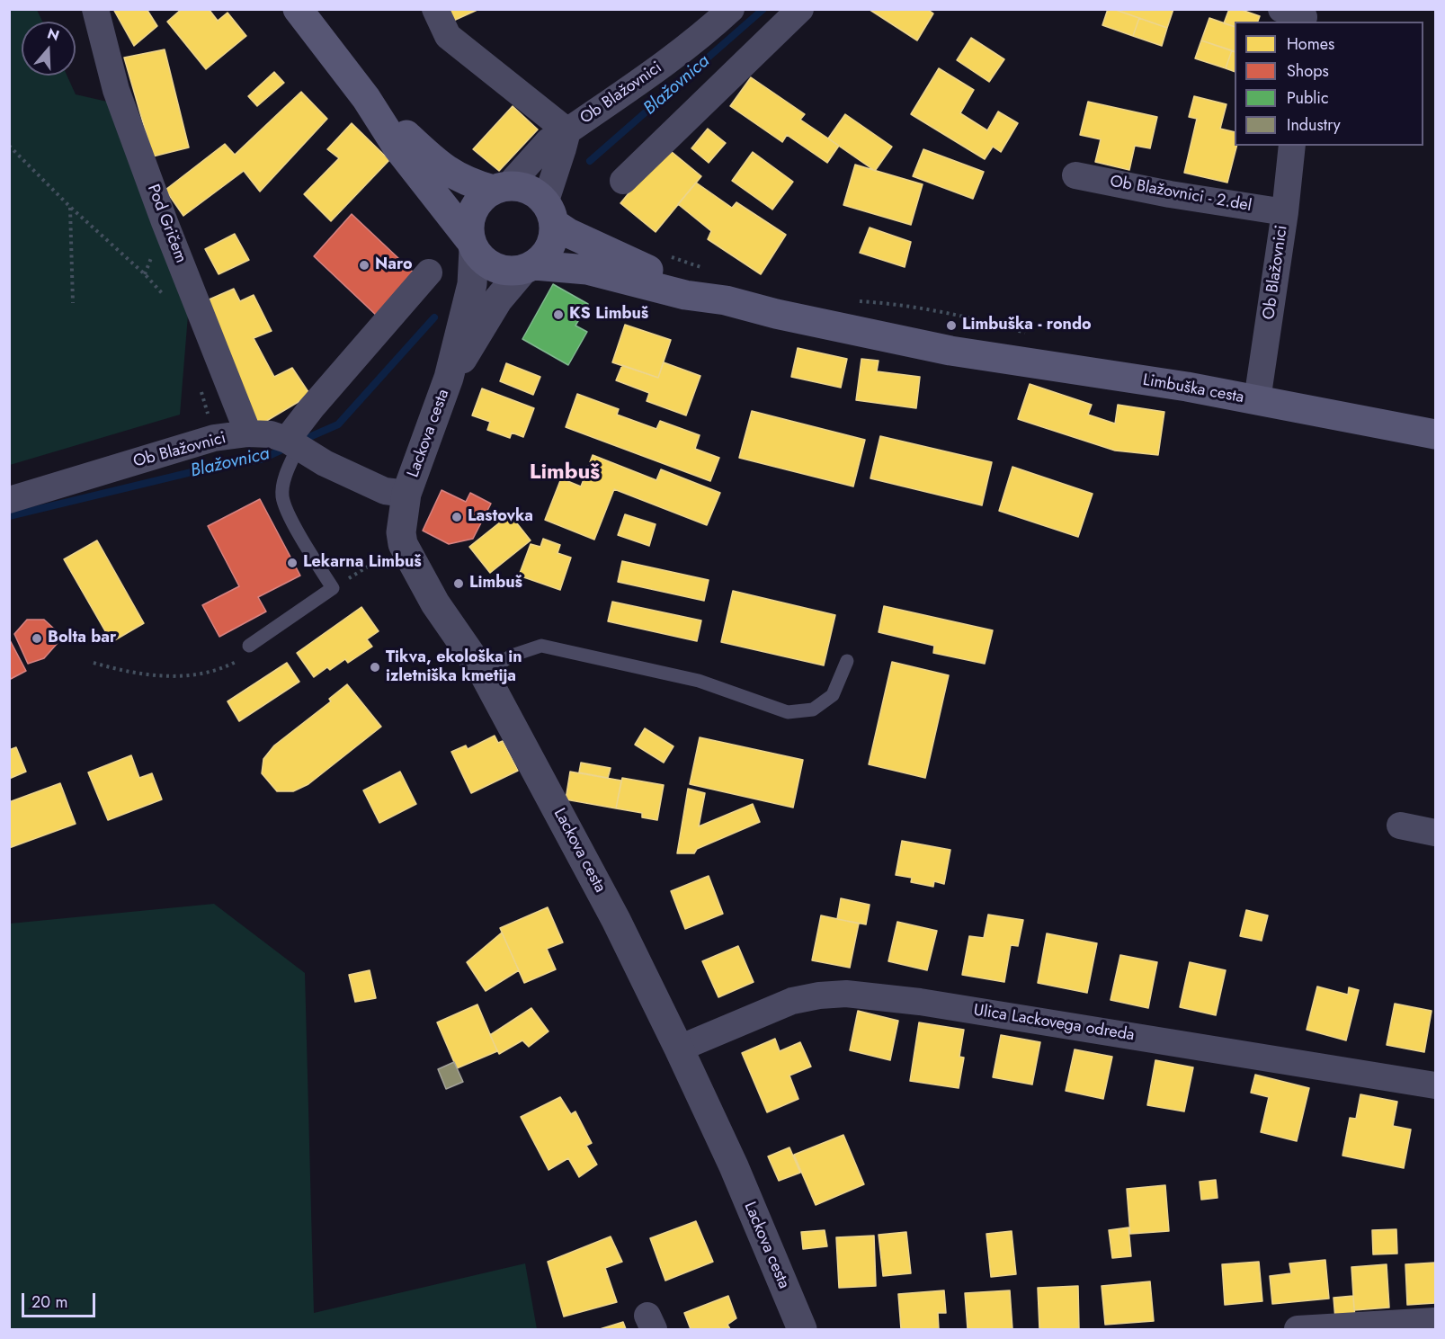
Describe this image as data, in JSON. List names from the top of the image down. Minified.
{"streets":{"main road":["Limbuška cesta"],"street":["Ob Blažovnici","Ob Blažovnici - 2.del","Pod Gričem","Lackova cesta","Ulica Lackovega odreda"]},"crossings":[["Ob Blažovnici","Ob Blažovnici - 2.del"],["Ob Blažovnici","Pod Gričem"],["Ob Blažovnici","Limbuška cesta"],["Lackova cesta","Ulica Lackovega odreda"]],"districts":["Limbuš"],"water":["Blažovnica"],"places":["Naro","KS Limbuš","Limbuška - rondo","Lastovka","Lekarna Limbuš","Limbuš","Bolta bar","Tikva, ekološka in izletniška kmetija"],"legend":["Homes","Shops","Public","Industry"],"scale_bar":"20 m","north":"top"}
